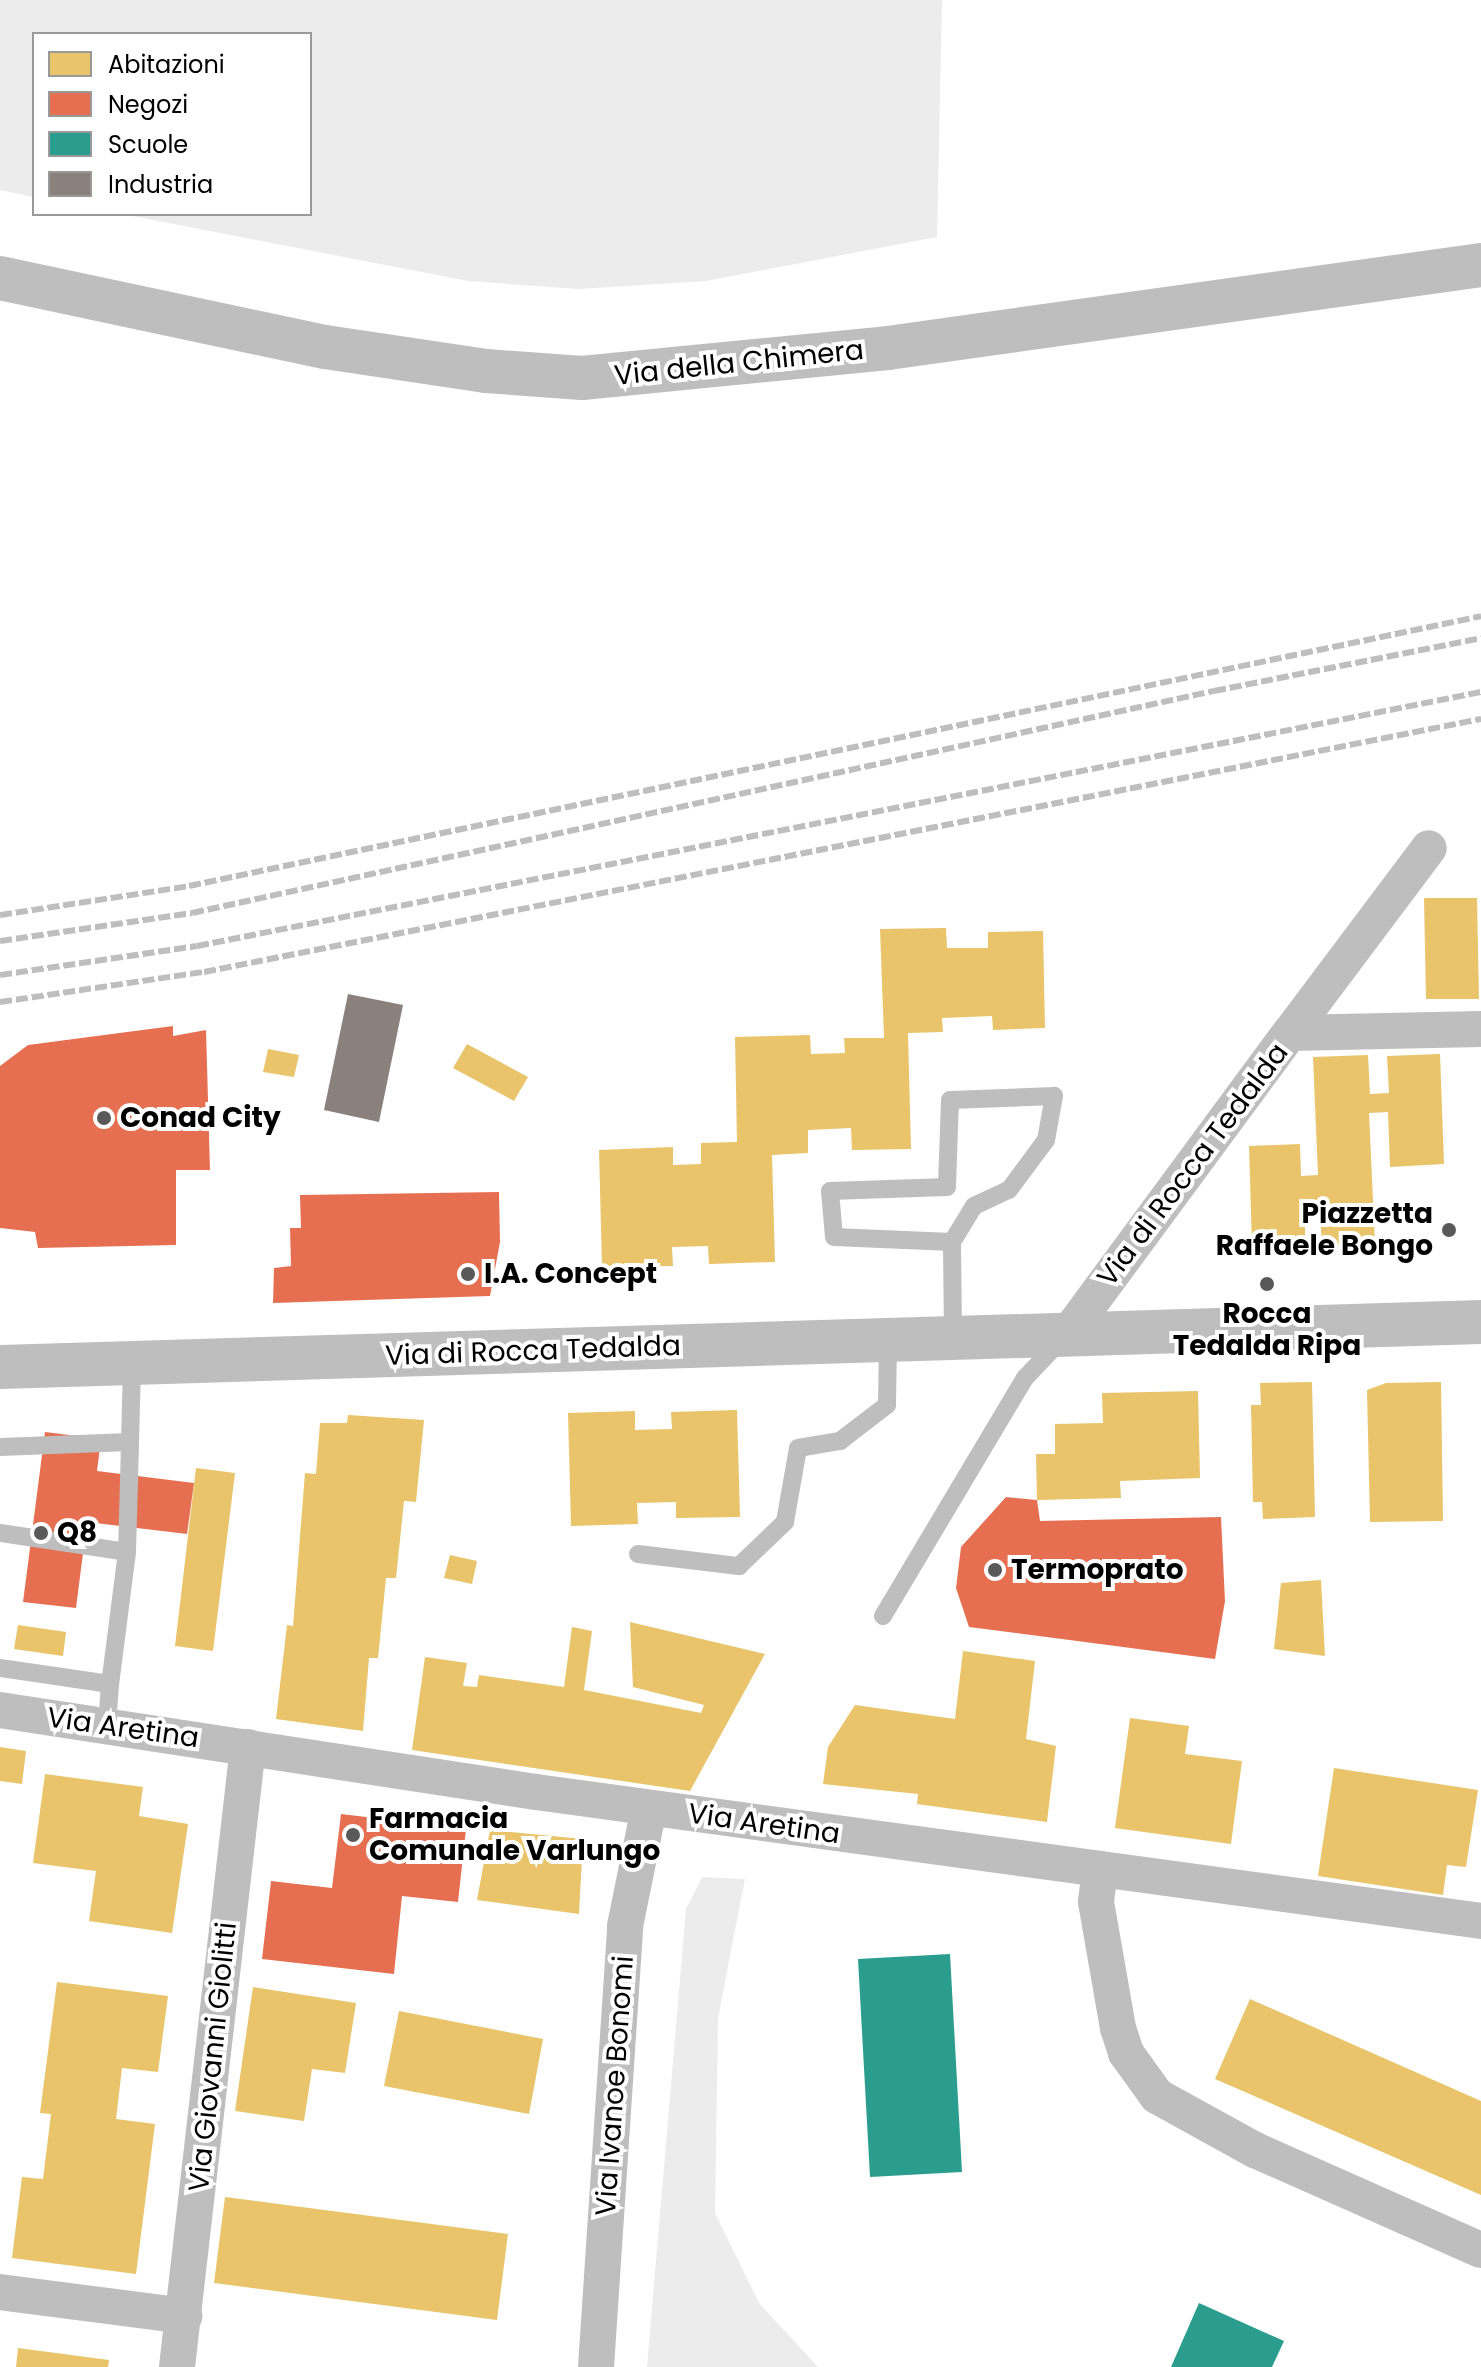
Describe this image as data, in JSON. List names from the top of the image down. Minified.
{"streets":{"street":["Via della Chimera","Via di Rocca Tedalda","Via Aretina","Via Giovanni Giolitti","Via Ivanoe Bonomi"]},"crossings":[["Via Aretina","Via Giovanni Giolitti"],["Via Aretina","Via Ivanoe Bonomi"]],"places":["Conad City","Piazzetta Raffaele Bongo","I.A. Concept","Rocca Tedalda Ripa","Q8","Termoprato","Farmacia Comunale Varlungo"],"legend":["Abitazioni","Negozi","Scuole","Industria"]}
